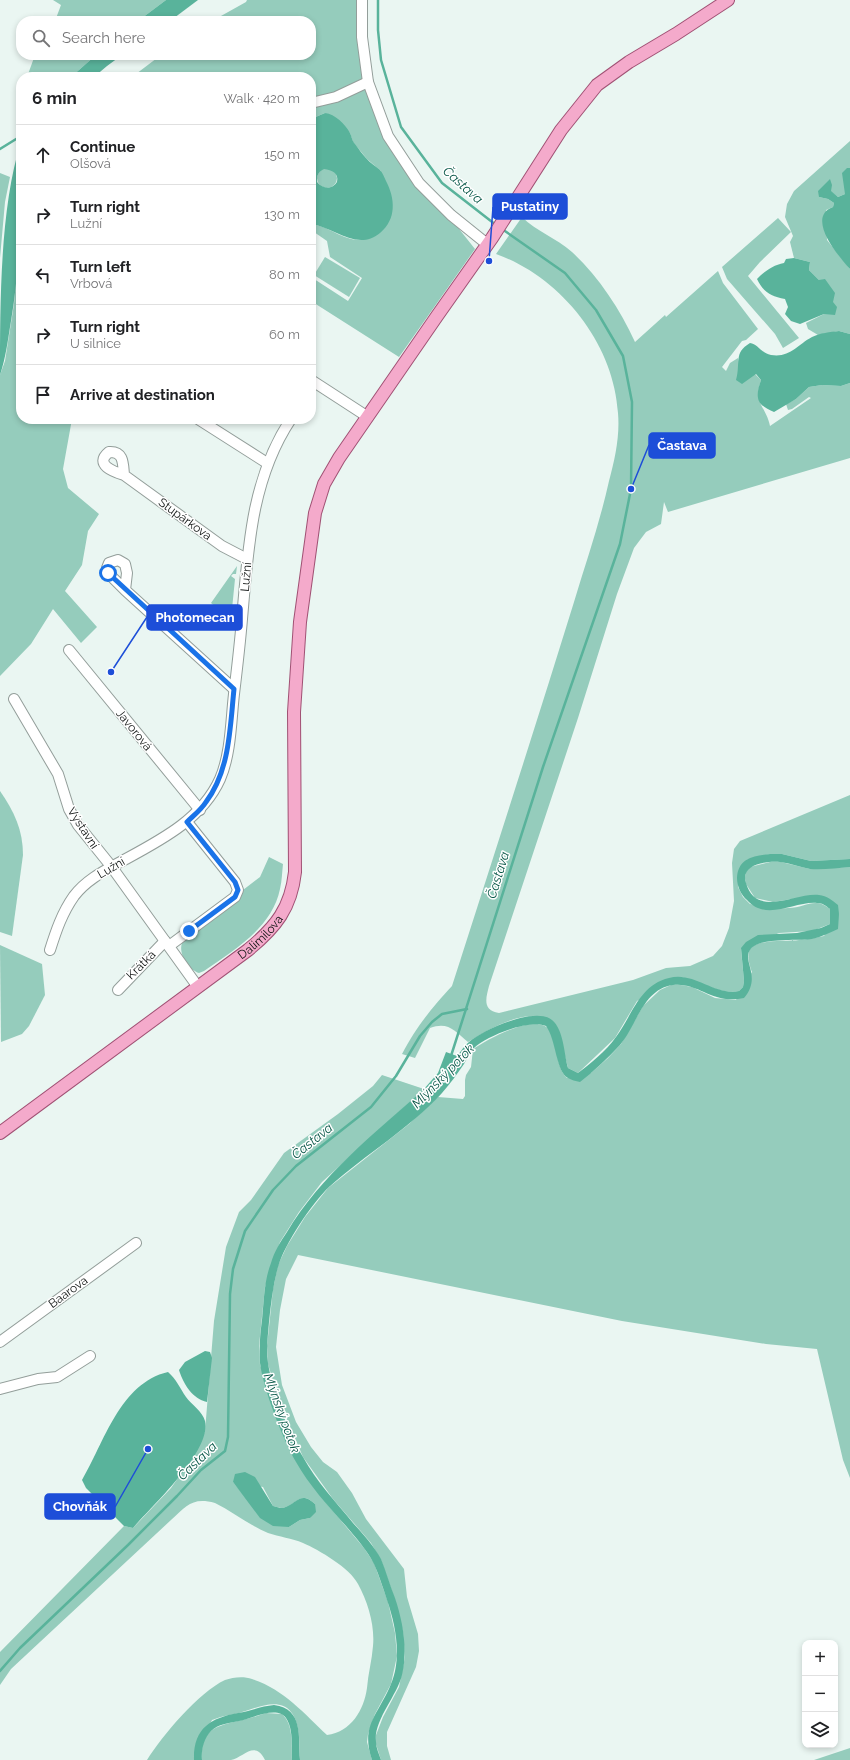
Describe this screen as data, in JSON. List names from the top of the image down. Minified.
{"streets":{"main road":["Dalimilova"],"street":["Stupárkova","Lužní","Javorová","Výstavní","Krátká","Baarova"]},"crossings":[["Stupárkova","Lužní"],["Lužní","Javorová"],["Lužní","Výstavní"],["Lužní","Krátká"],["Výstavní","Dalimilova"],["Výstavní","Krátká"]],"water":["Častava","Mlýnský potok"],"places":["Pustatiny","Častava","Photomecan","Chovňák"],"page":{"search":"Search here","heading":["6 min","Walk · 420 m"],"list":[["Continue","Olšová","150 m"],["Turn right","Lužní","130 m"],["Turn left","Vrbová","80 m"],["Turn right","U silnice","60 m"],"Arrive at destination"],"map_buttons":["+","−"]}}
